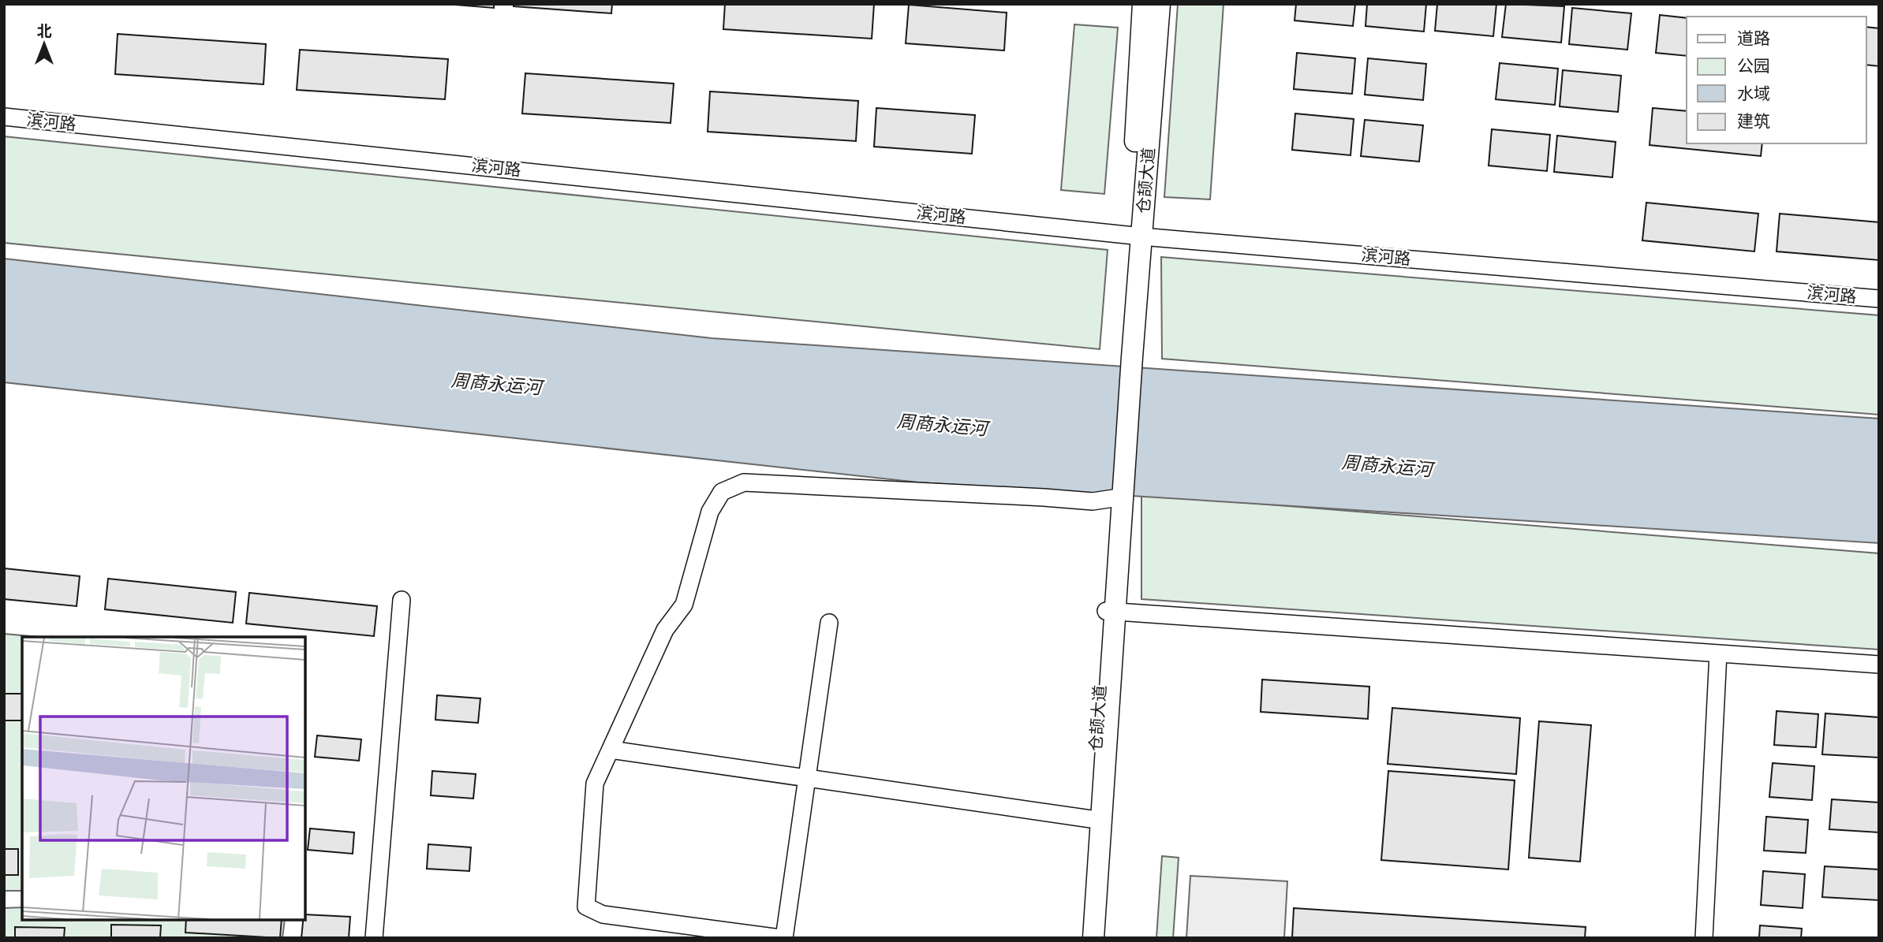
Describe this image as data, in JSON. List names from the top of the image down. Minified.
{"streets":{"main road":["仓颉大道"],"street":["滨河路"]},"crossings":[["滨河路","仓颉大道"]],"water":["周商永运河"],"legend":["道路","公园","水域","建筑"],"north":"top"}
